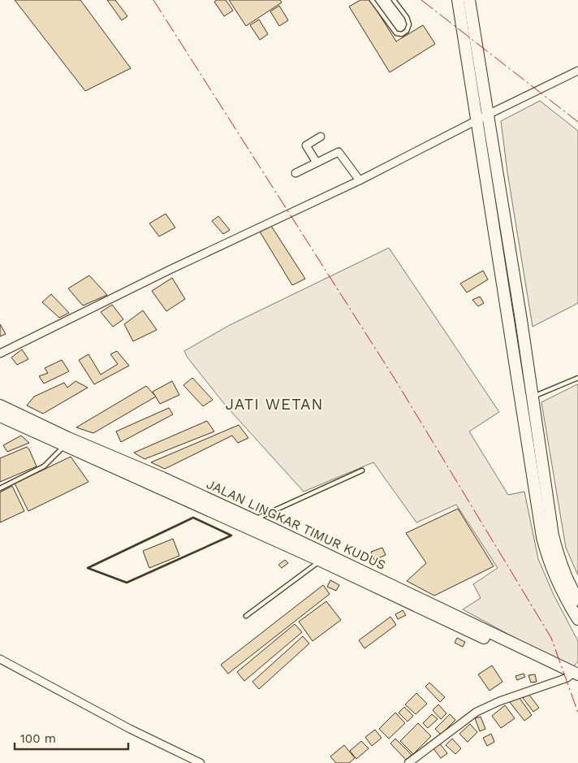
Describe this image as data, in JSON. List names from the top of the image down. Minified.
{"streets":{"main road":["JALAN LINGKAR TIMUR KUDUS"]},"districts":["JATI WETAN"],"scale_bar":"100 m"}
